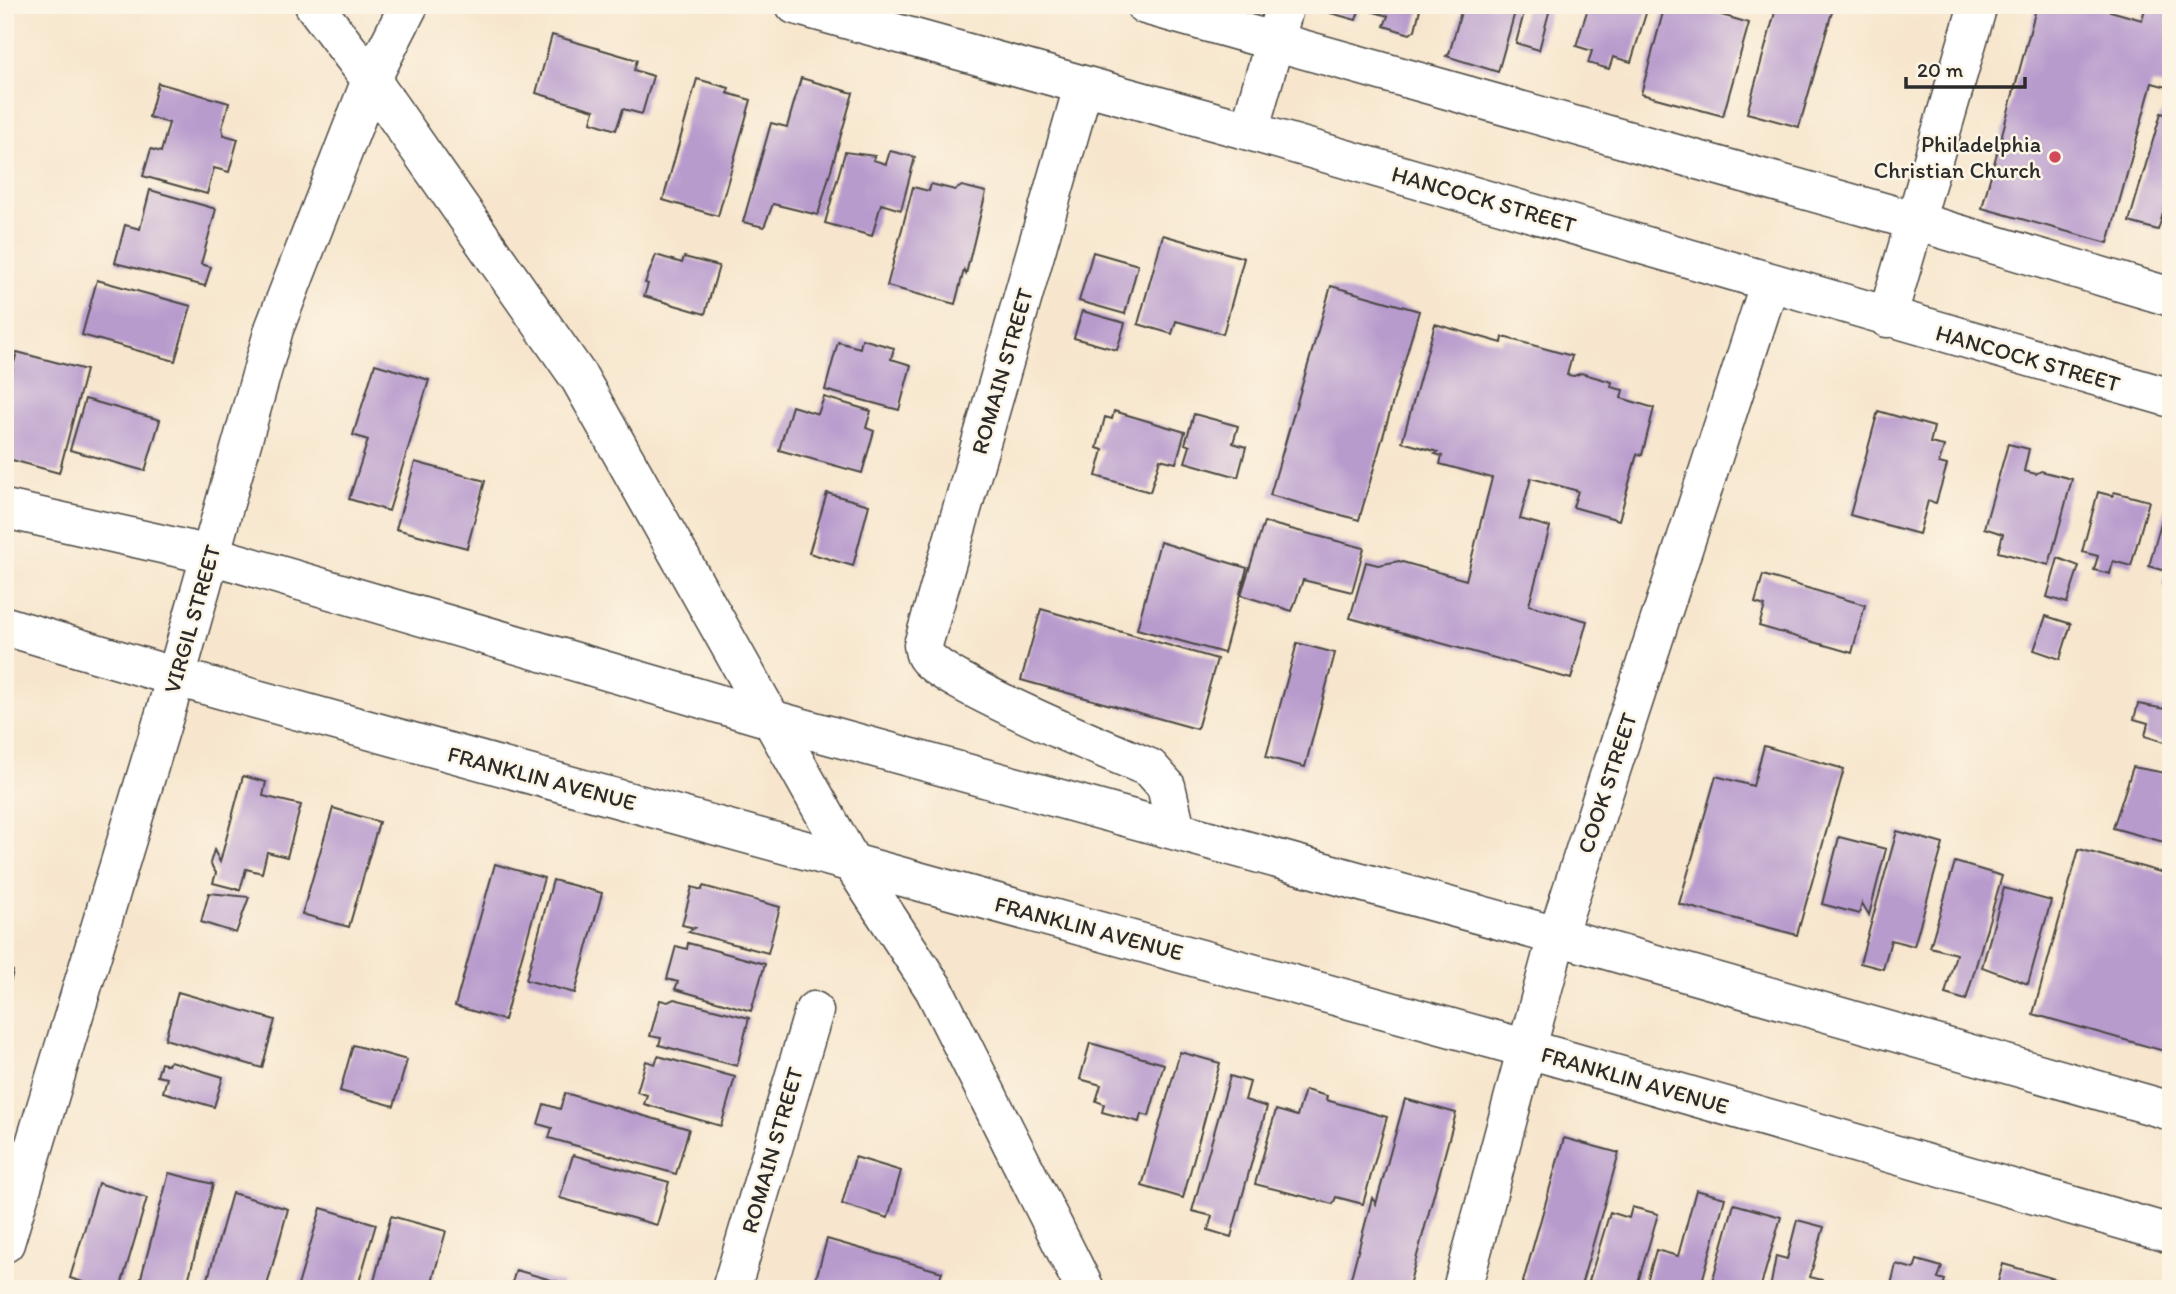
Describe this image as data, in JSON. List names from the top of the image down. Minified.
{"streets":{"street":["HANCOCK STREET","ROMAIN STREET","VIRGIL STREET","FRANKLIN AVENUE","COOK STREET"]},"crossings":[["HANCOCK STREET","ROMAIN STREET"],["HANCOCK STREET","COOK STREET"],["VIRGIL STREET","FRANKLIN AVENUE"],["FRANKLIN AVENUE","COOK STREET"]],"places":["Philadelphia Christian Church"],"scale_bar":"20 m"}
